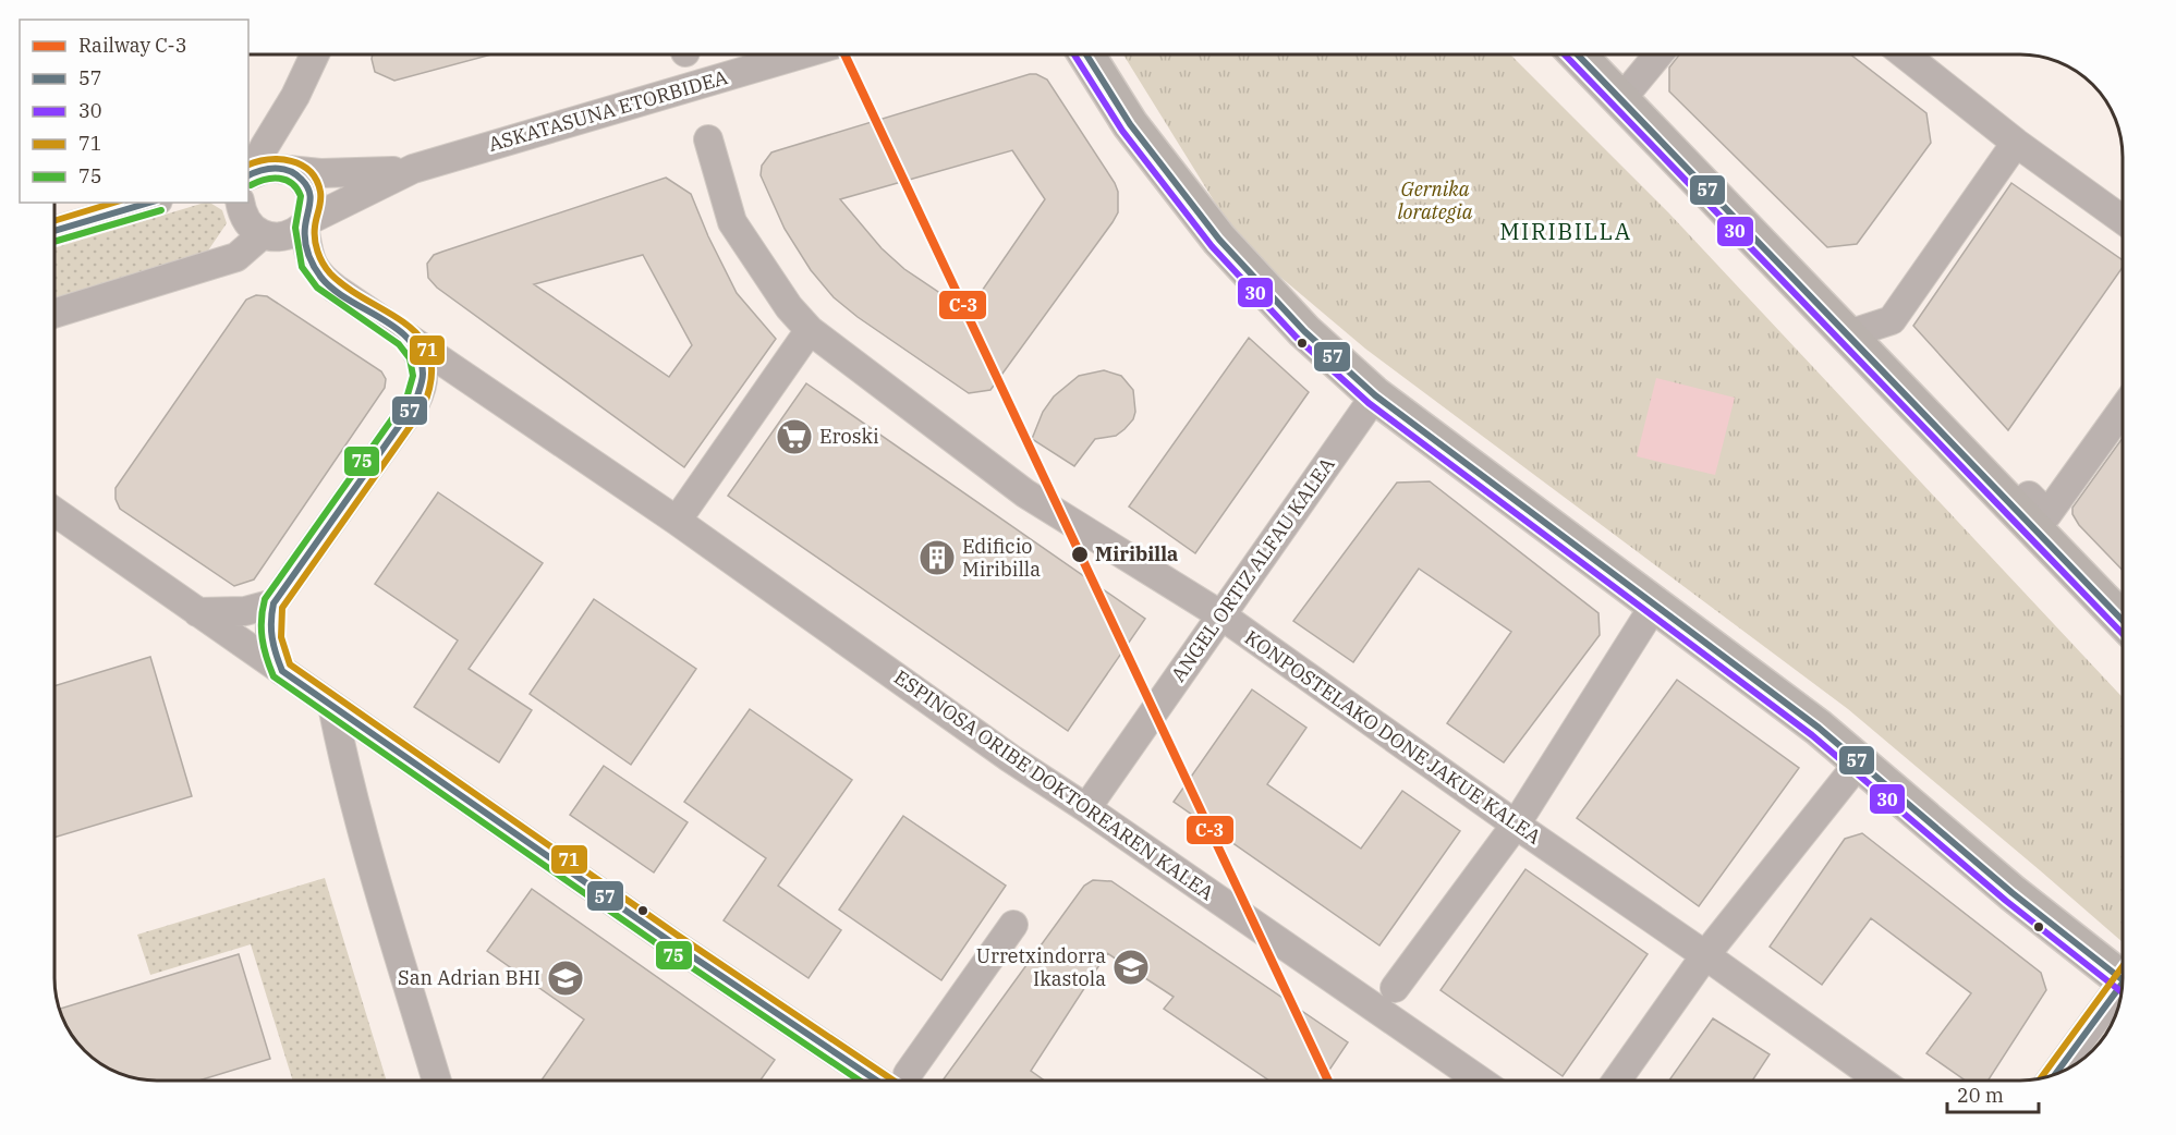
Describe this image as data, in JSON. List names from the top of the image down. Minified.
{"streets":{"street":["ASKATASUNA ETORBIDEA","ANGEL ORTIZ ALFAU KALEA","KONPOSTELAKO DONE JAKUE KALEA","ESPINOSA ORIBE DOKTOREAREN KALEA"]},"crossings":[["ASKATASUNA ETORBIDEA","ESPINOSA ORIBE DOKTOREAREN KALEA"],["ANGEL ORTIZ ALFAU KALEA","KONPOSTELAKO DONE JAKUE KALEA"],["ANGEL ORTIZ ALFAU KALEA","ESPINOSA ORIBE DOKTOREAREN KALEA"]],"districts":["MIRIBILLA"],"parks":["Gernika lorategia"],"places":{"supermarket":["Eroski"],"other":["Miribilla"],"building":["Edificio Miribilla"],"school or university":["Urretxindorra Ikastola","San Adrian BHI"]},"lines":["rail line C-3","transit line 57","transit line 30","transit line 71","transit line 75"],"legend":["Railway C-3","57","30","71","75"],"scale_bar":"20 m"}
